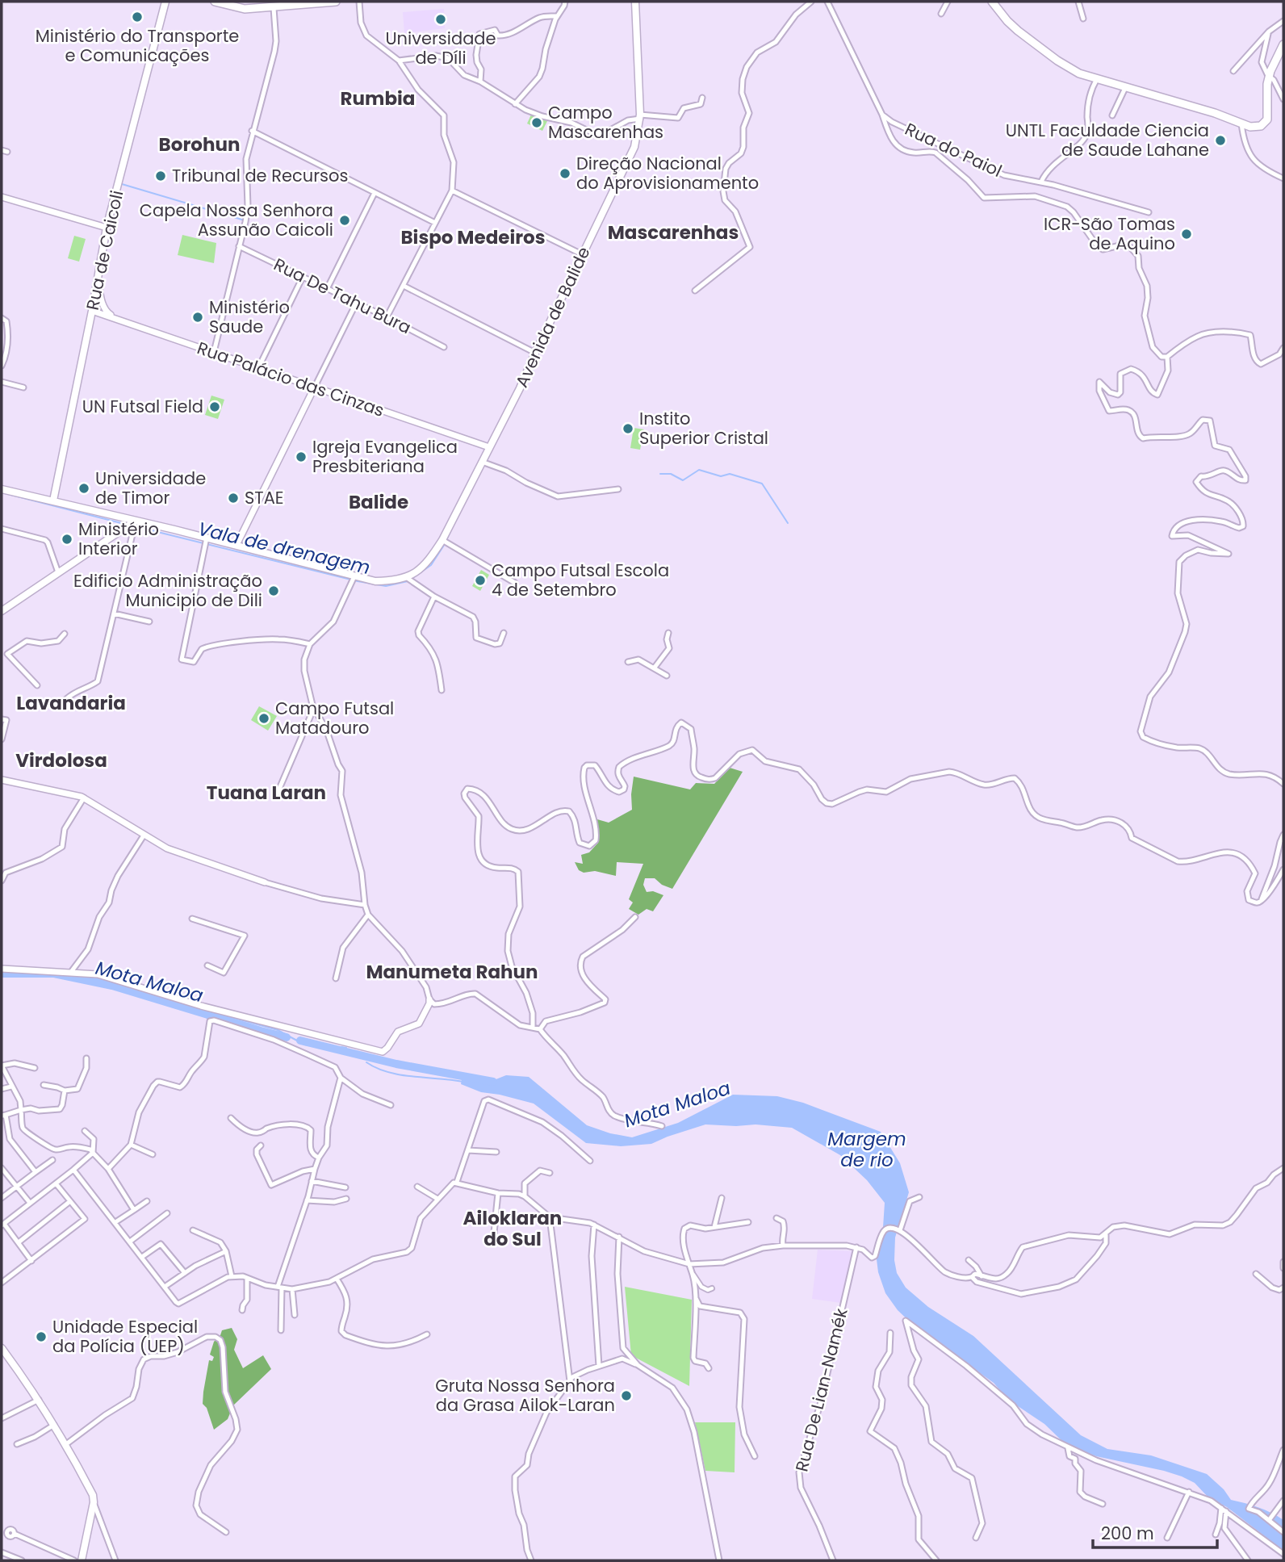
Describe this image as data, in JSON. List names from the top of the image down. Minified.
{"streets":{"main road":["Rua de Caicoli","Avenida de Balide"],"street":["Rua do Paiol","Rua De Tahu Bura","Rua Palácio das Cinzas","Rua De Lian-Namék"]},"crossings":[["Rua de Caicoli","Rua Palácio das Cinzas"],["Avenida de Balide","Rua Palácio das Cinzas"]],"districts":["Rumbia","Borohun","Mascarenhas","Bispo Medeiros","Balide","Lavandaria","Virdolosa","Tuana Laran","Manumeta Rahun","Ailoklaran do Sul"],"water":["Vala de drenagem","Mota Maloa","Margem de rio"],"places":["Ministério do Transporte e Comunicações","Universidade de Díli","Campo Mascarenhas","UNTL Faculdade Ciencia de Saude Lahane","Direção Nacional do Aprovisionamento","Tribunal de Recursos","Capela Nossa Senhora Assunão Caicoli","ICR-São Tomas de Aquino","Ministério Saude","UN Futsal Field","Instito Superior Cristal","Igreja Evangelica Presbiteriana","Universidade de Timor","STAE","Ministério Interior","Campo Futsal Escola 4 de Setembro","Edificio Administração Municipio de Dili","Campo Futsal Matadouro","Unidade Especial da Polícia (UEP)","Gruta Nossa Senhora da Grasa Ailok-Laran"],"scale_bar":"200 m"}
